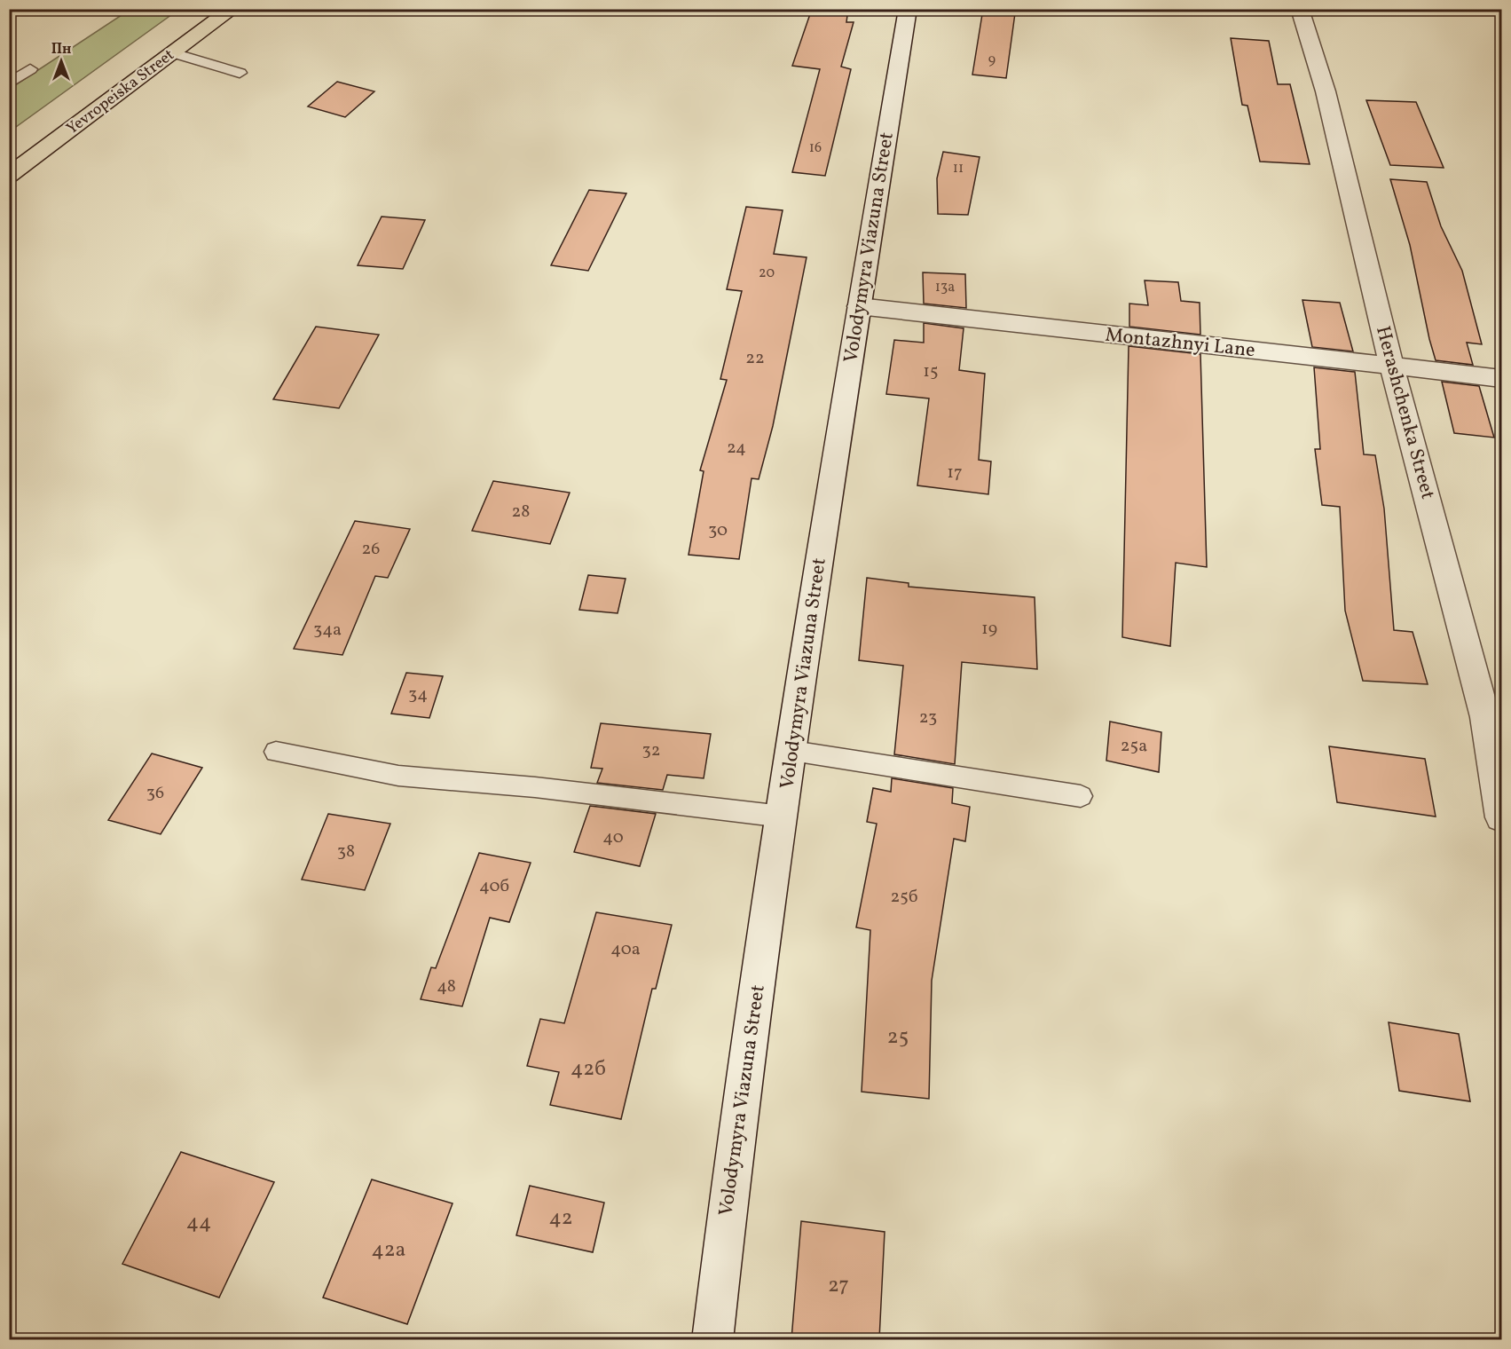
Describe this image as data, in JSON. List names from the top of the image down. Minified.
{"streets":{"main road":["Yevropeiska Street"],"street":["Volodymyra Viazuna Street","Montazhnyi Lane","Herashchenka Street"]},"crossings":[["Volodymyra Viazuna Street","Montazhnyi Lane"],["Montazhnyi Lane","Herashchenka Street"]],"house_numbers":["9","16","11","20","13а","22","15","24","17","28","30","26","19","34а","34","23","25а","32","36","40","38","40б","25б","40а","48","25","42б","42","44","42а","27"],"north":"top"}
